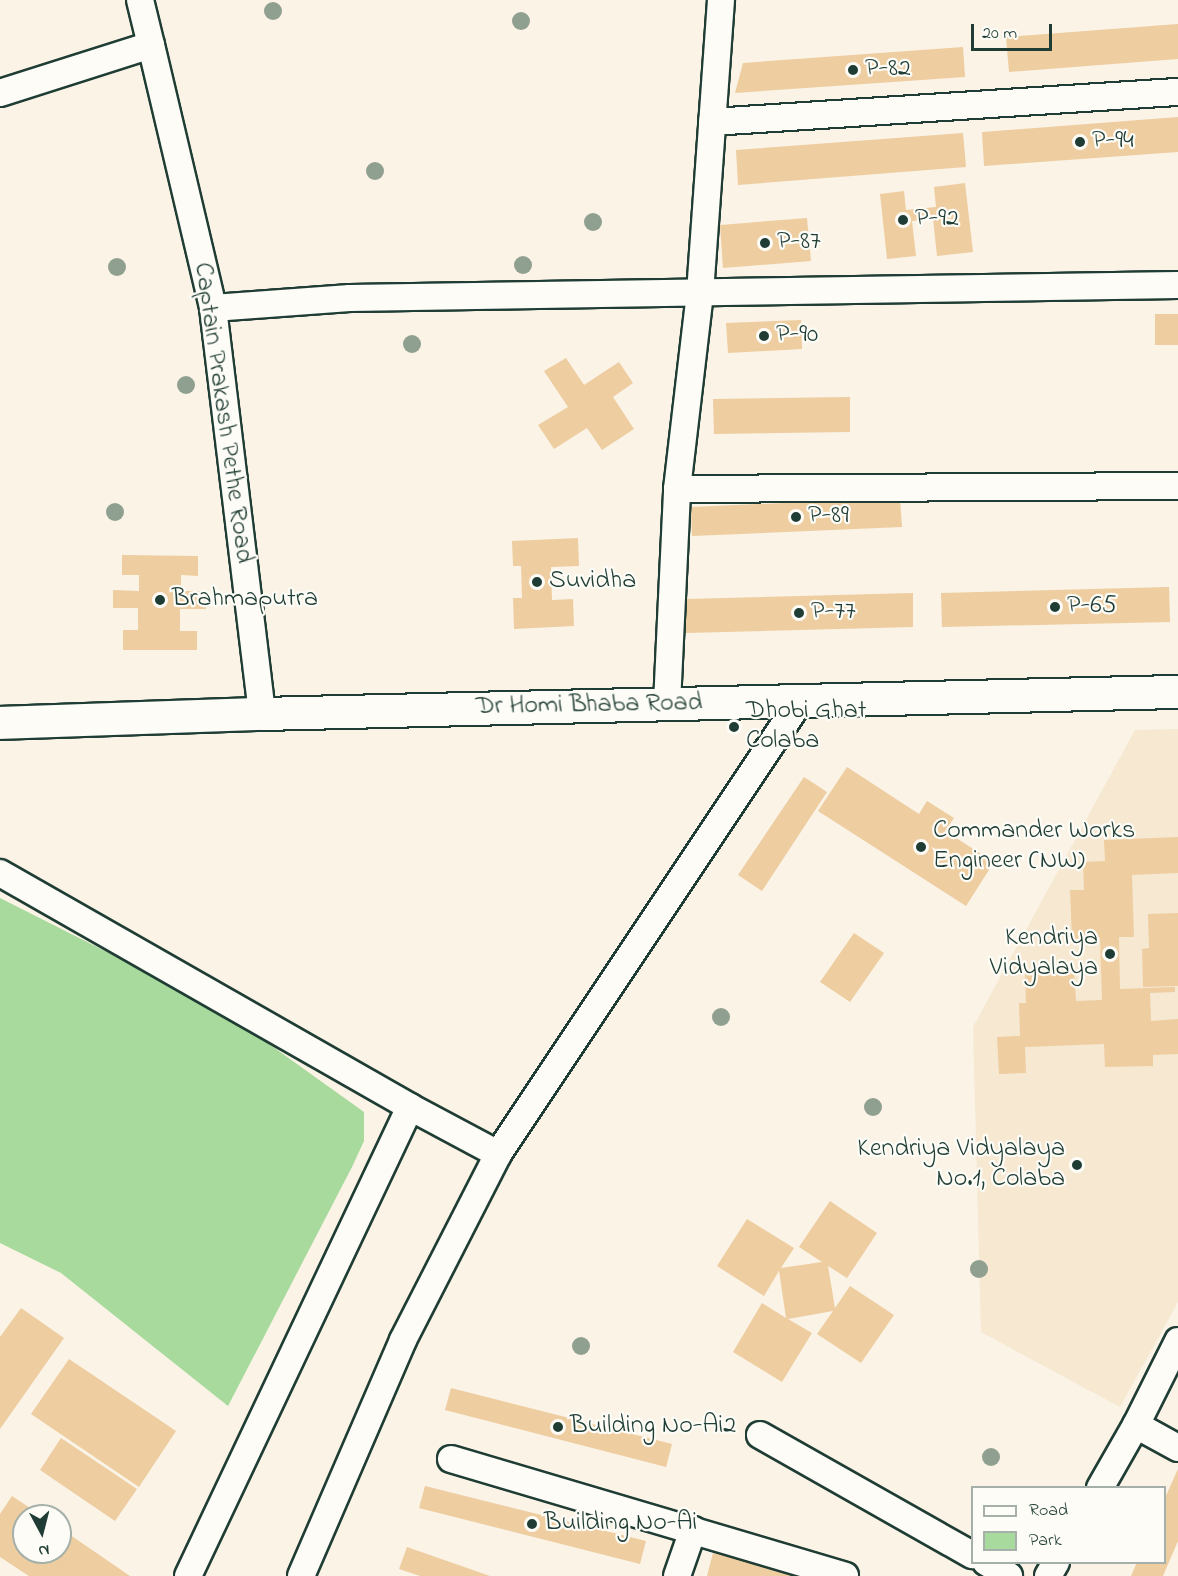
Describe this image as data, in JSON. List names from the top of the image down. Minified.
{"streets":{"street":["Captain Prakash Pethe Road","Dr Homi Bhaba Road"]},"crossings":[["Captain Prakash Pethe Road","Dr Homi Bhaba Road"]],"places":["P-82","P-94","P-92","P-87","P-90","P-89","Suvidha","Brahmaputra","P-65","P-77","Dhobi Ghat Colaba","Commander Works Engineer (NW)","Kendriya Vidyalaya","Kendriya Vidyalaya No.1, Colaba","Building No-Ai2","Building No-Ai"],"legend":["Road","Park"],"scale_bar":"20 m","north":"bottom"}
